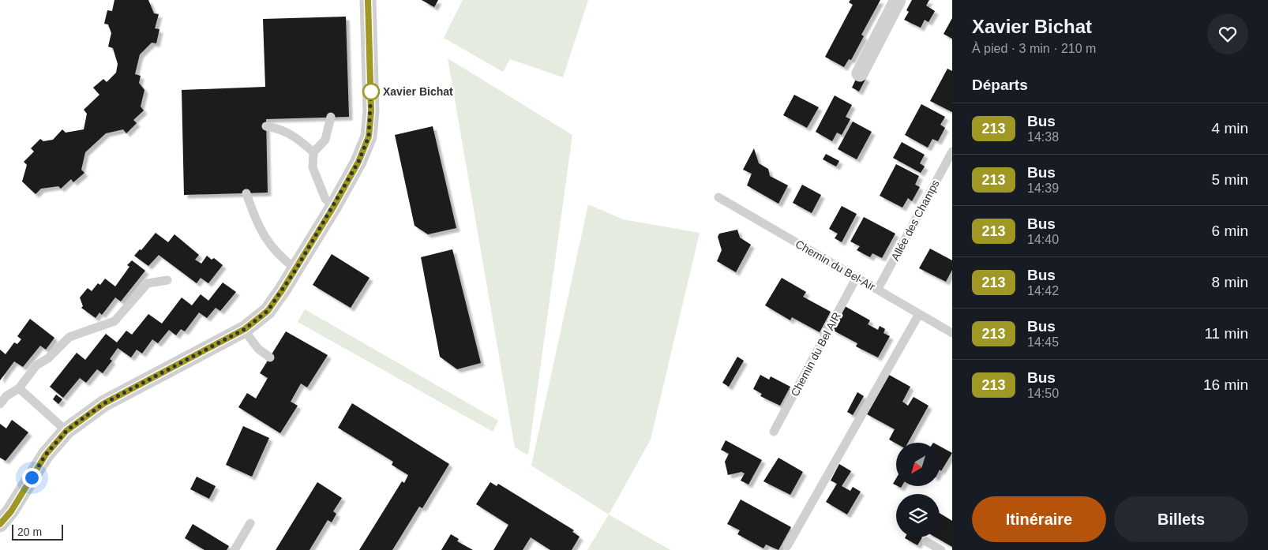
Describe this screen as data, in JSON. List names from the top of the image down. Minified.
{"streets":{"lane":["Allée des Champs","Chemin du Bel-Air","Chemin du Bel AIR"]},"crossings":[["Allée des Champs","Chemin du Bel-Air"],["Chemin du Bel-Air","Chemin du Bel AIR"]],"places":["Xavier Bichat"],"lines":["bus line 213"],"scale_bar":"20 m","north":"bottom left","page":{"heading":[["Xavier Bichat","À pied · 3 min · 210 m"],"Départs"],"list":[{"mark":"213","name":"Bus","note":"14:38","value":"4 min"},{"mark":"213","name":"Bus","note":"14:39","value":"5 min"},{"mark":"213","name":"Bus","note":"14:40","value":"6 min"},{"mark":"213","name":"Bus","note":"14:42","value":"8 min"},{"mark":"213","name":"Bus","note":"14:45","value":"11 min"},{"mark":"213","name":"Bus","note":"14:50","value":"16 min"}],"buttons":["Itinéraire","Billets"],"scale":"20 m"}}
